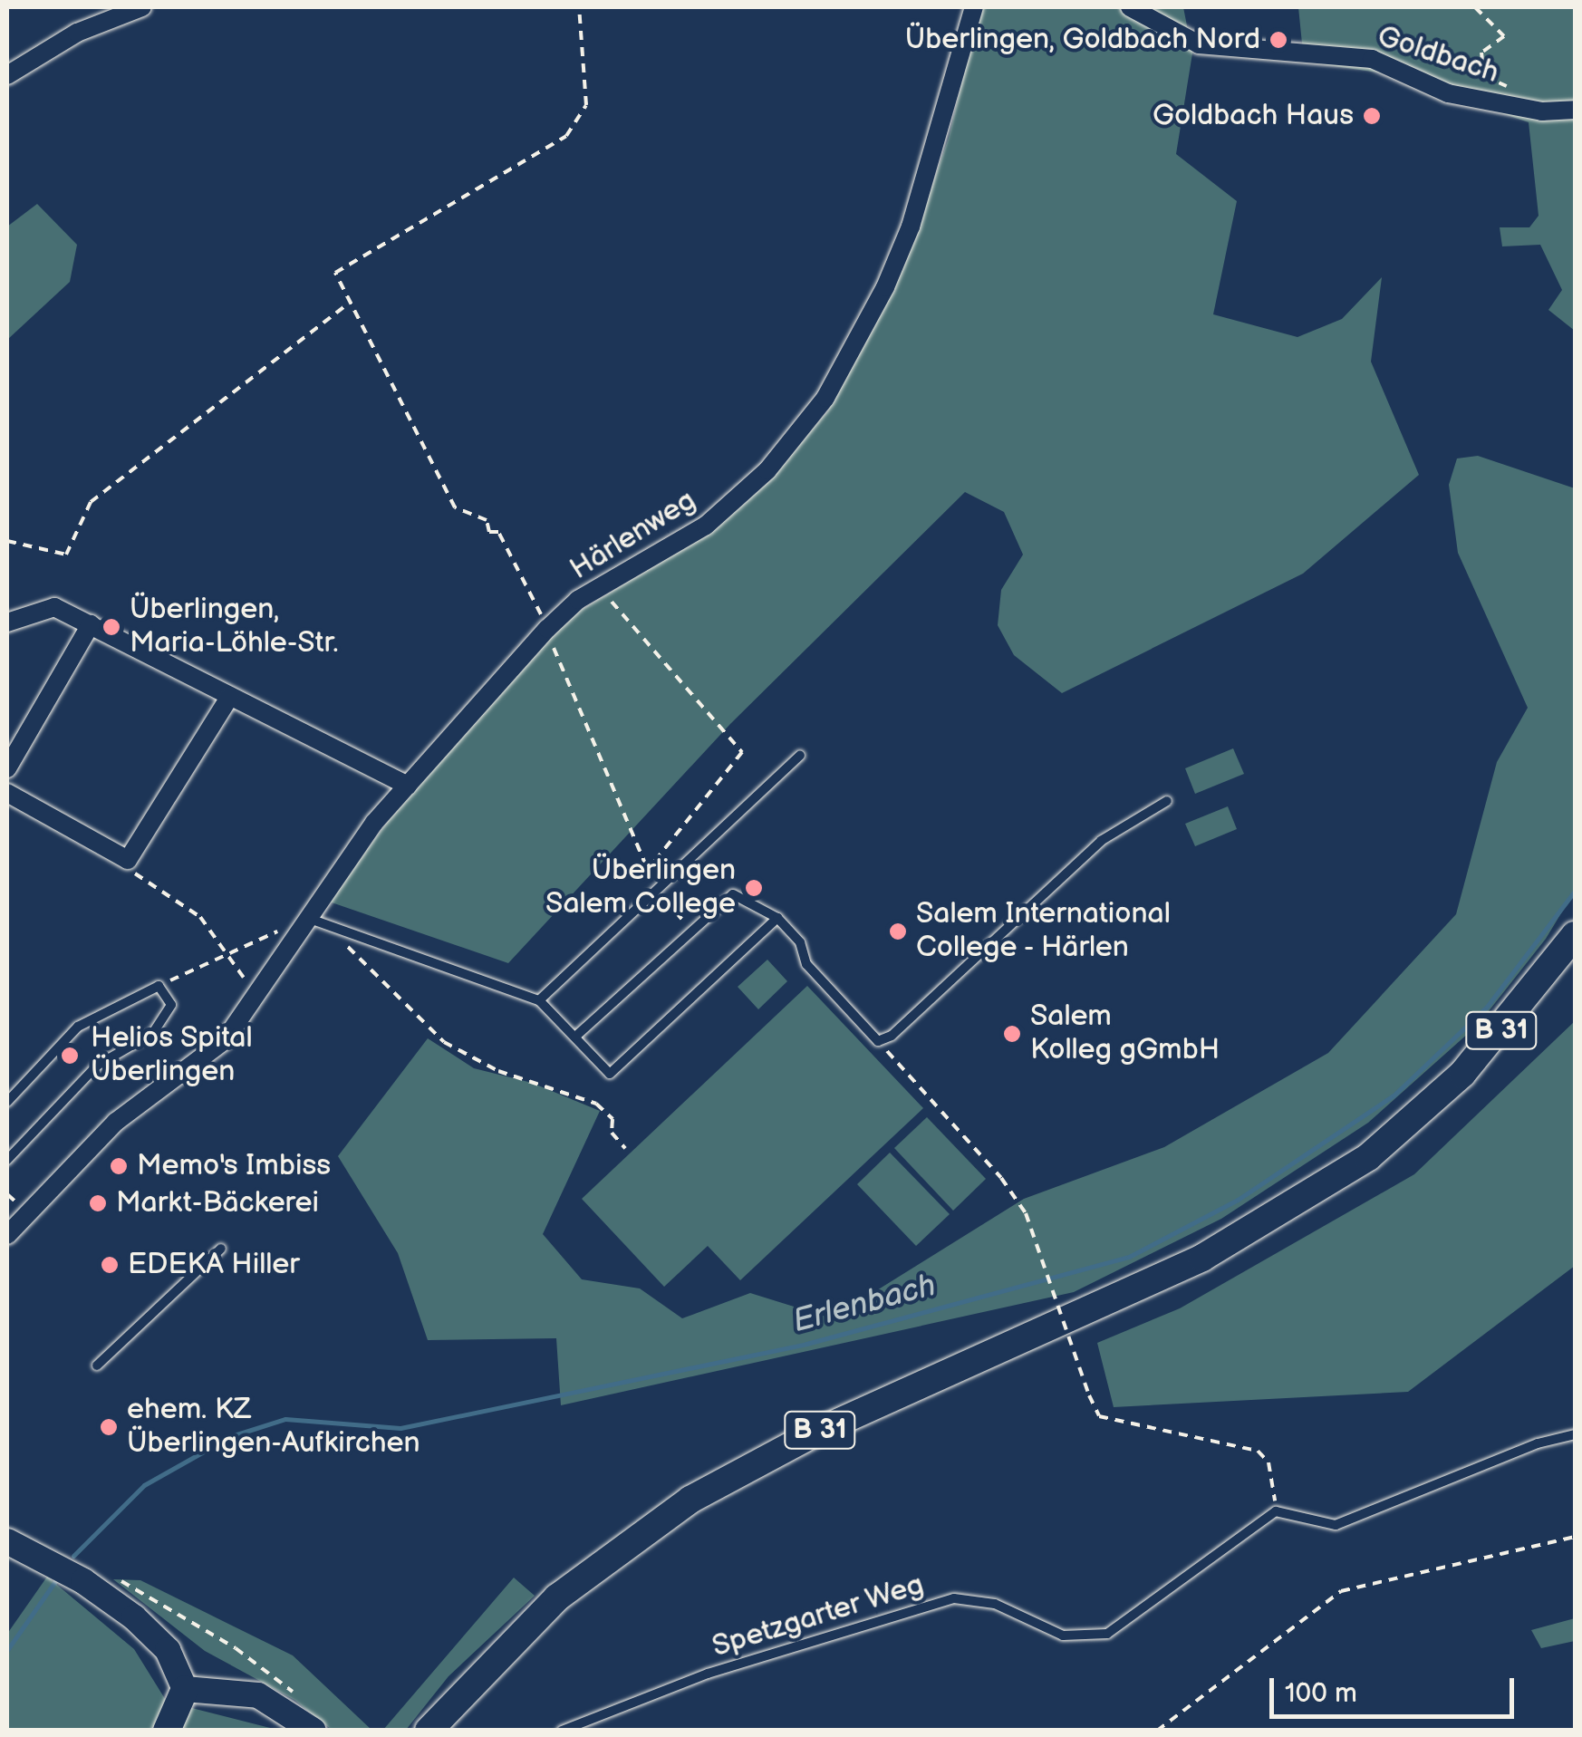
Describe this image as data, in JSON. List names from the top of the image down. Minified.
{"streets":{"main road":["B 31"],"street":["Goldbach","Härlenweg"],"lane":["Spetzgarter Weg"]},"water":["Erlenbach"],"places":["Überlingen, Goldbach Nord","Goldbach Haus","Überlingen, Maria-Löhle-Str.","Überlingen Salem College","Salem International College - Härlen","Salem Kolleg gGmbH","Helios Spital Überlingen","Memo's Imbiss","Markt-Bäckerei","EDEKA Hiller","ehem. KZ Überlingen-Aufkirchen"],"scale_bar":"100 m"}
